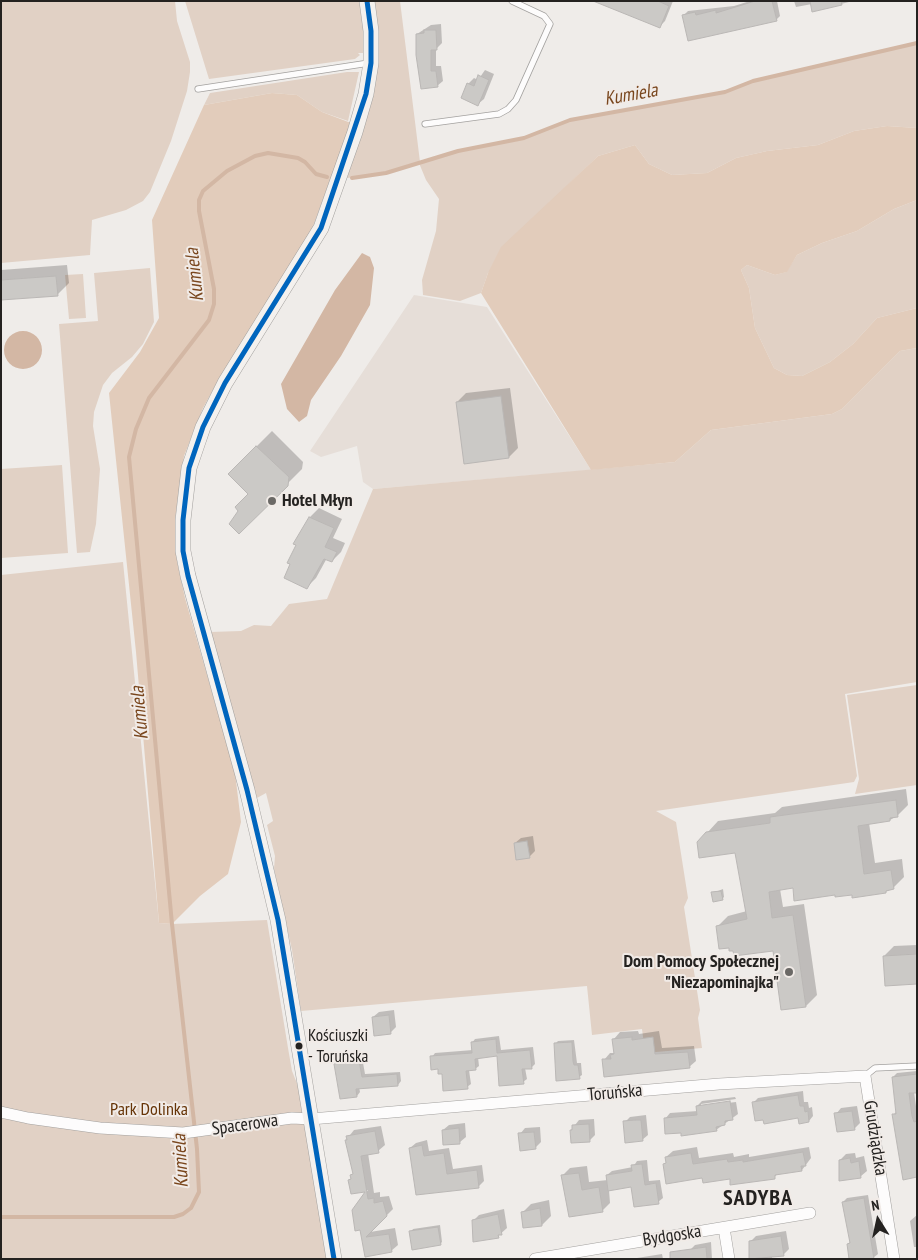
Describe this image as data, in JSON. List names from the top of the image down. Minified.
{"streets":{"street":["Toruńska","Spacerowa","Grudziądzka","Bydgoska"]},"crossings":[["Toruńska","Spacerowa"],["Toruńska","Grudziądzka"]],"districts":["SADYBA"],"water":["Kumiela"],"parks":["Park Dolinka"],"places":["Hotel Młyn","Dom Pomocy Społecznej \"Niezapominajka\"","Kościuszki - Toruńska"],"north":"top"}
